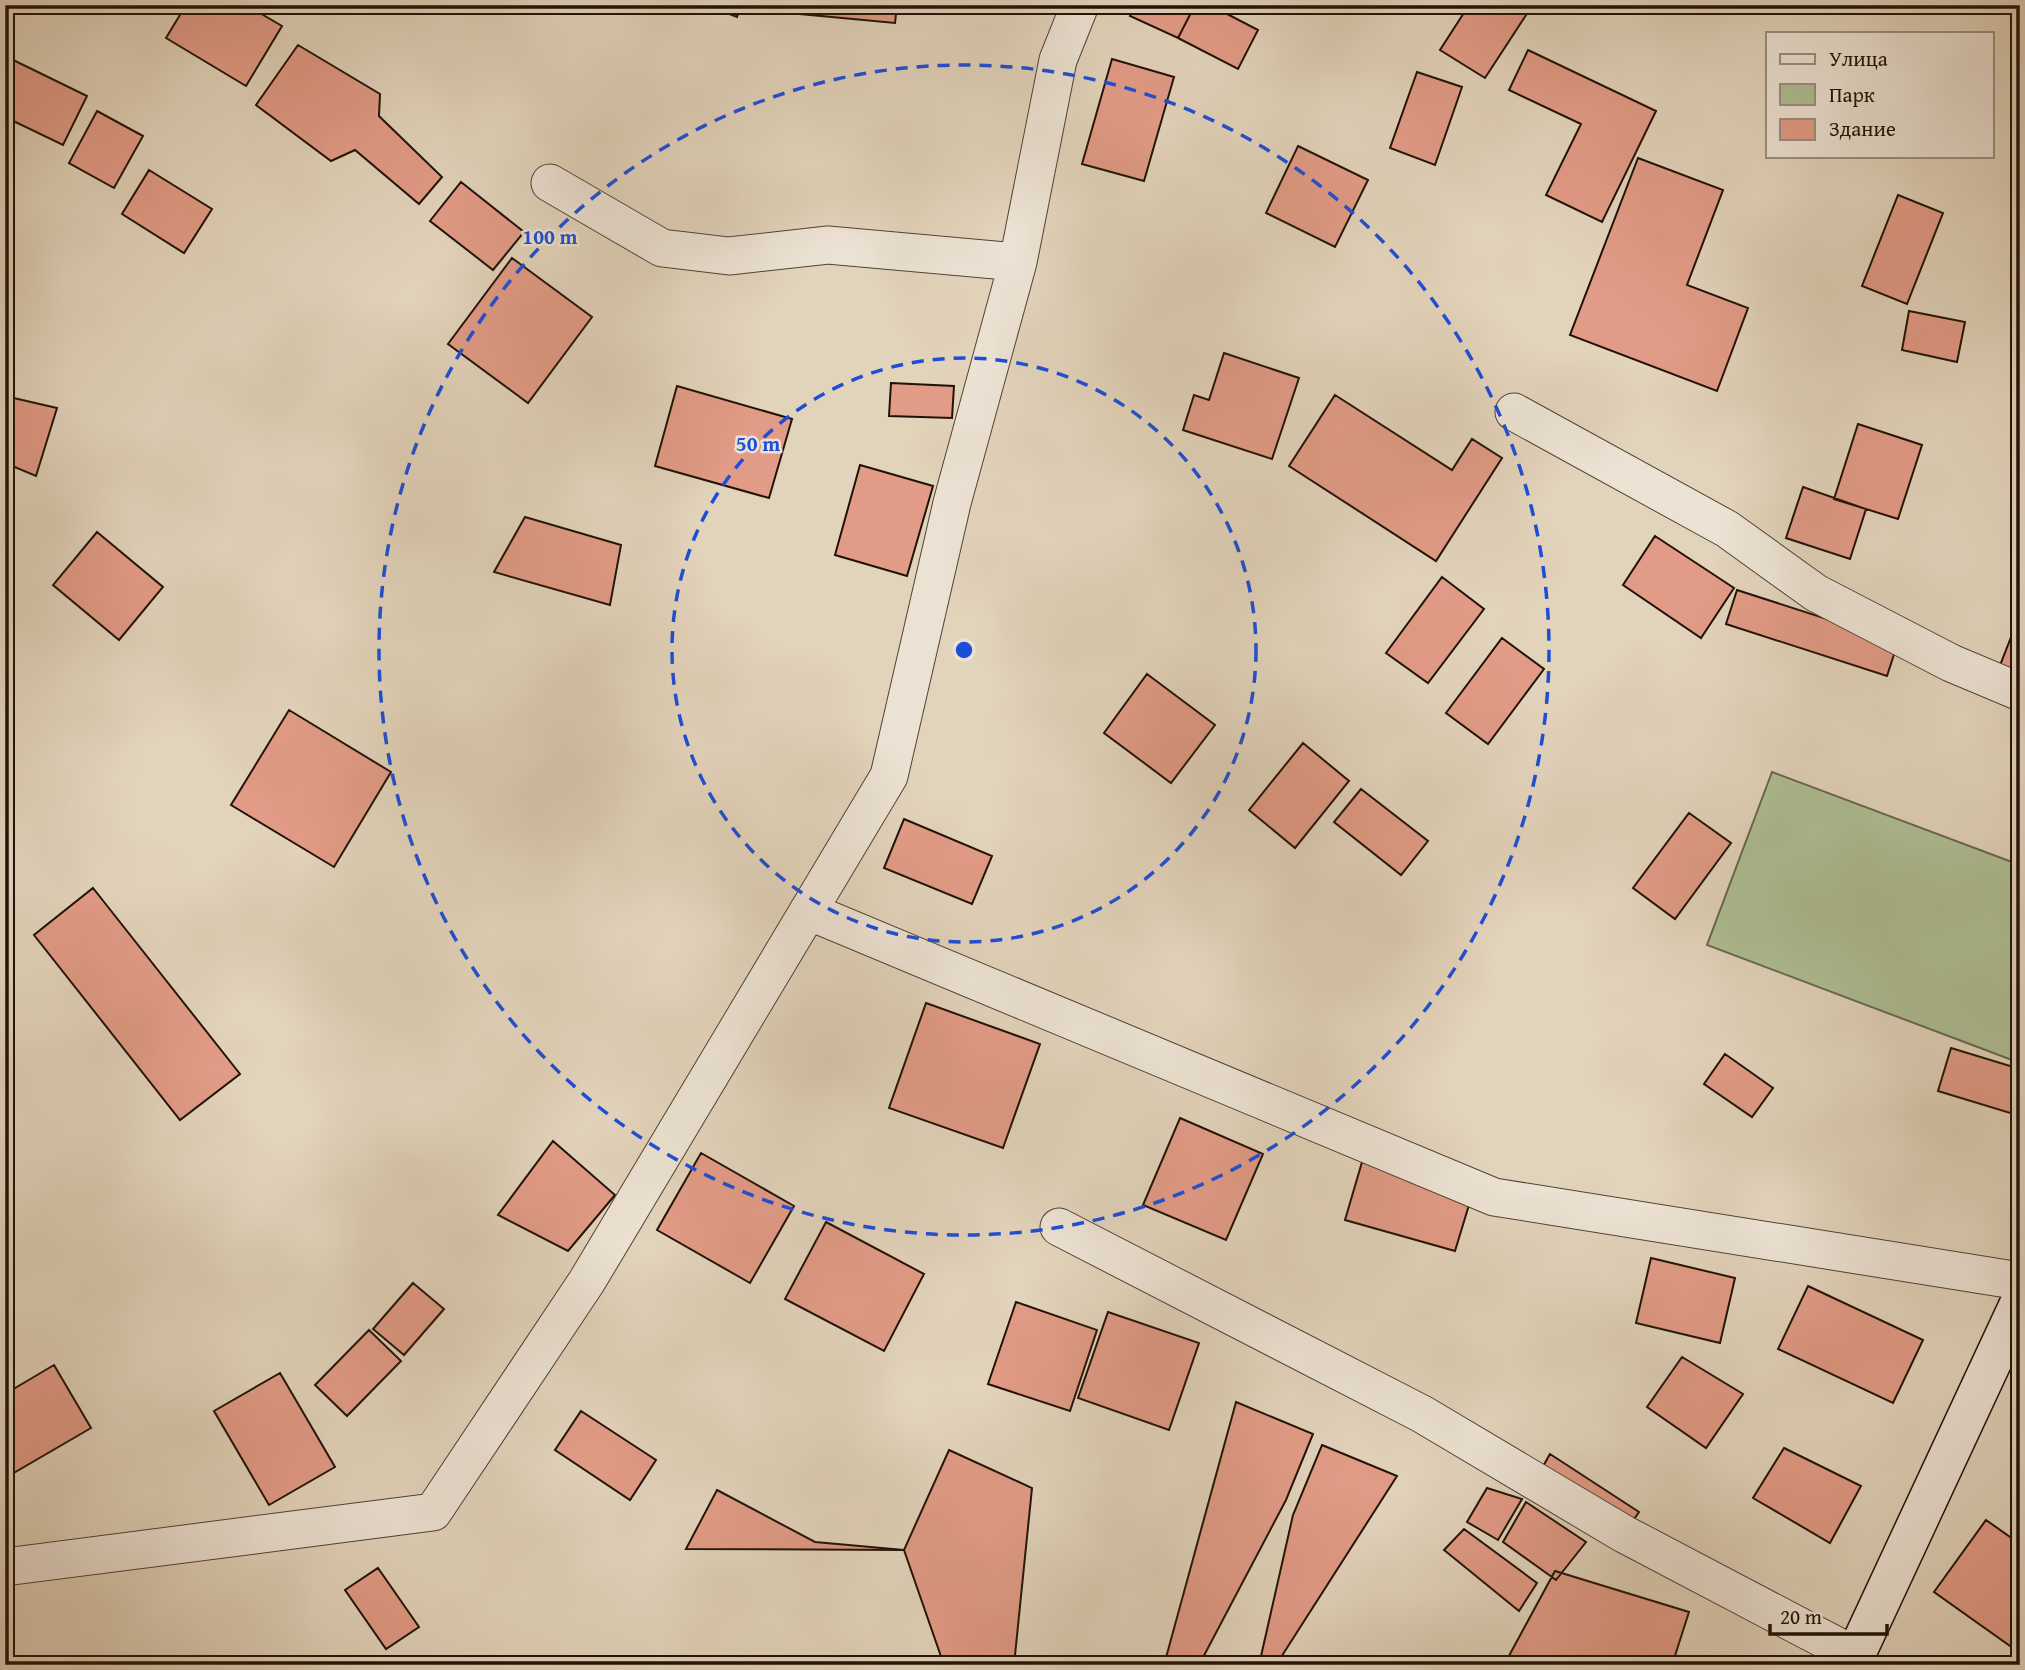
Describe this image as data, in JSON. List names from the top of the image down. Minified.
{"legend":["Улица","Парк","Здание"],"scale_bar":"20 m","rings":["100 m","50 m"]}
